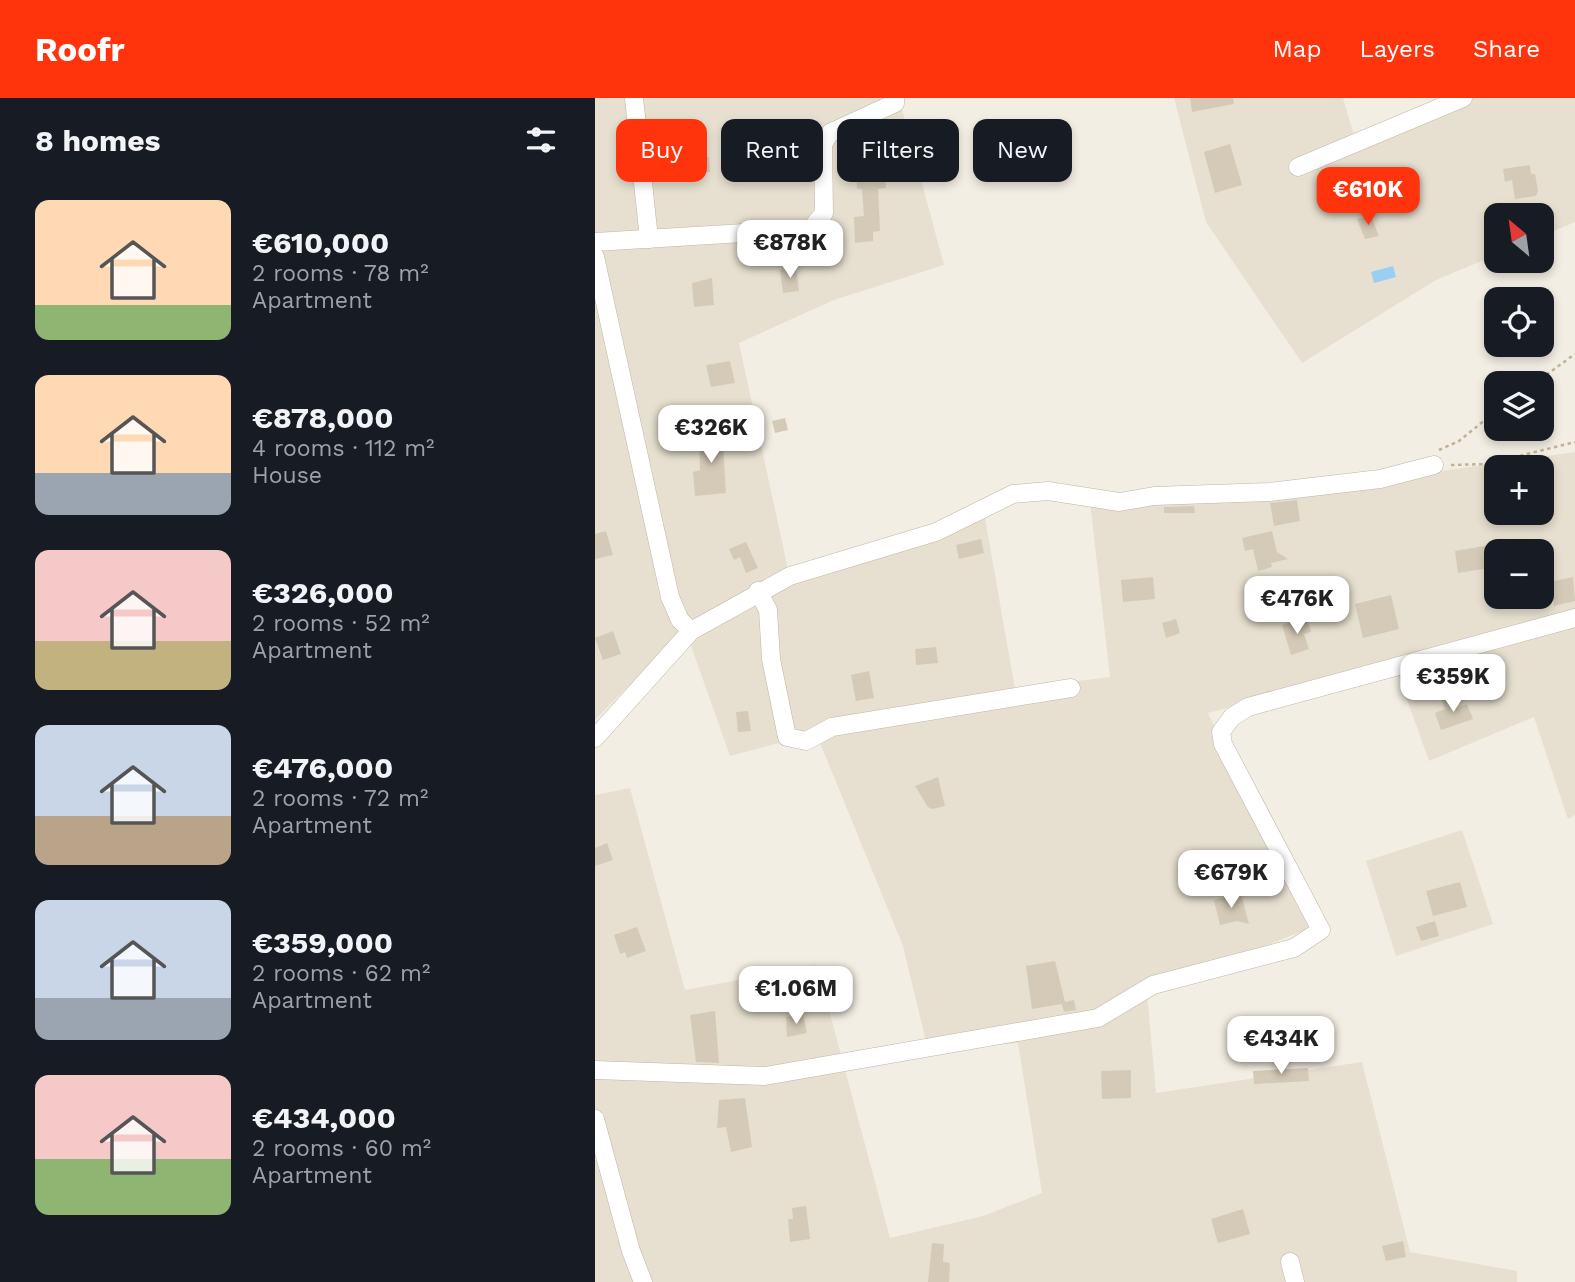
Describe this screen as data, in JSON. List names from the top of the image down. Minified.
{"north":"top left","page":{"header":"Roofr","nav":["Map","Layers","Share"],"heading":"8 homes","chip":["Buy","Rent","Filters","New"],"price":["€610K","€878K","€326K","€476K","€359K","€679K","€1.06M","€434K"],"list":[{"name":"€610,000","note":"2 rooms · 78 m² · Apartment"},{"name":"€878,000","note":"4 rooms · 112 m² · House"},{"name":"€326,000","note":"2 rooms · 52 m² · Apartment"},{"name":"€476,000","note":"2 rooms · 72 m² · Apartment"},{"name":"€359,000","note":"2 rooms · 62 m² · Apartment"},{"name":"€434,000","note":"2 rooms · 60 m² · Apartment"}],"map_buttons":["+","−"]}}
